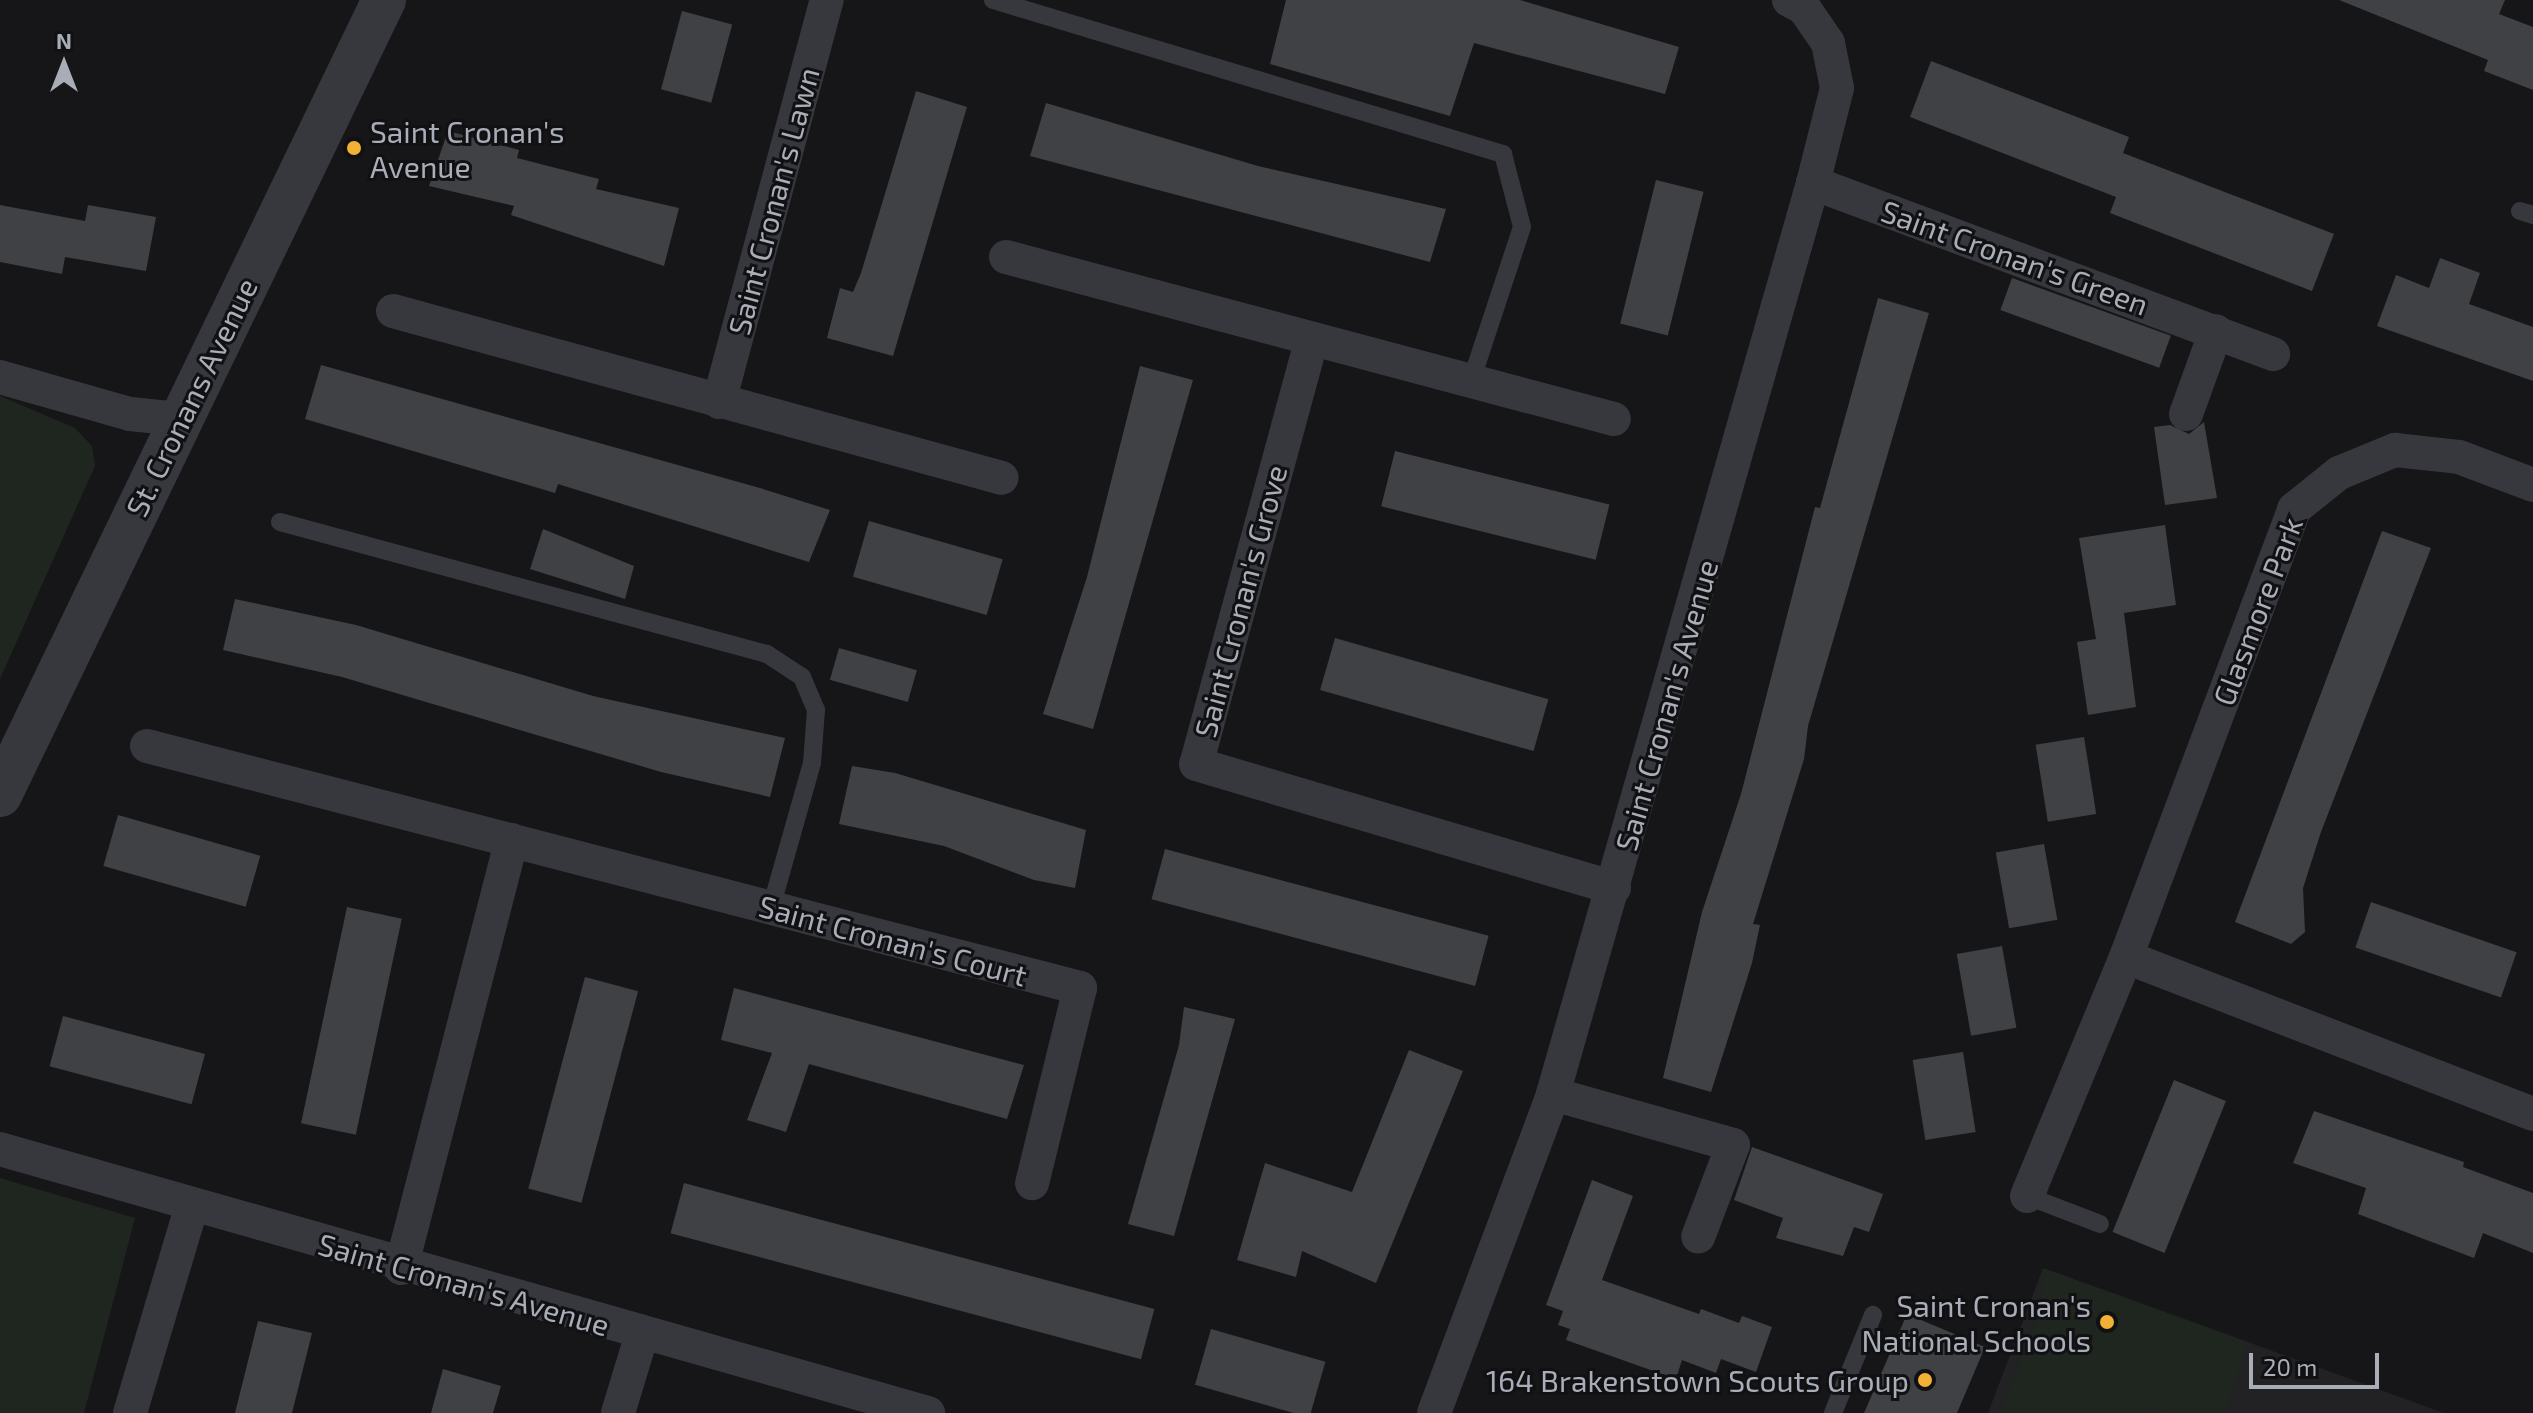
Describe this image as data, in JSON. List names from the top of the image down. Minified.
{"streets":{"street":["Saint Cronan's Lawn","Saint Cronan's Green","St. Cronans Avenue","Saint Cronan's Grove","Glasmore Park","Saint Cronan's Avenue","Saint Cronan's Court"]},"crossings":[["Saint Cronan's Green","Saint Cronan's Avenue"],["Saint Cronan's Grove","Saint Cronan's Avenue"]],"places":["Saint Cronan's Avenue","Saint Cronan's National Schools","164 Brakenstown Scouts Group"],"scale_bar":"20 m","north":"top"}
